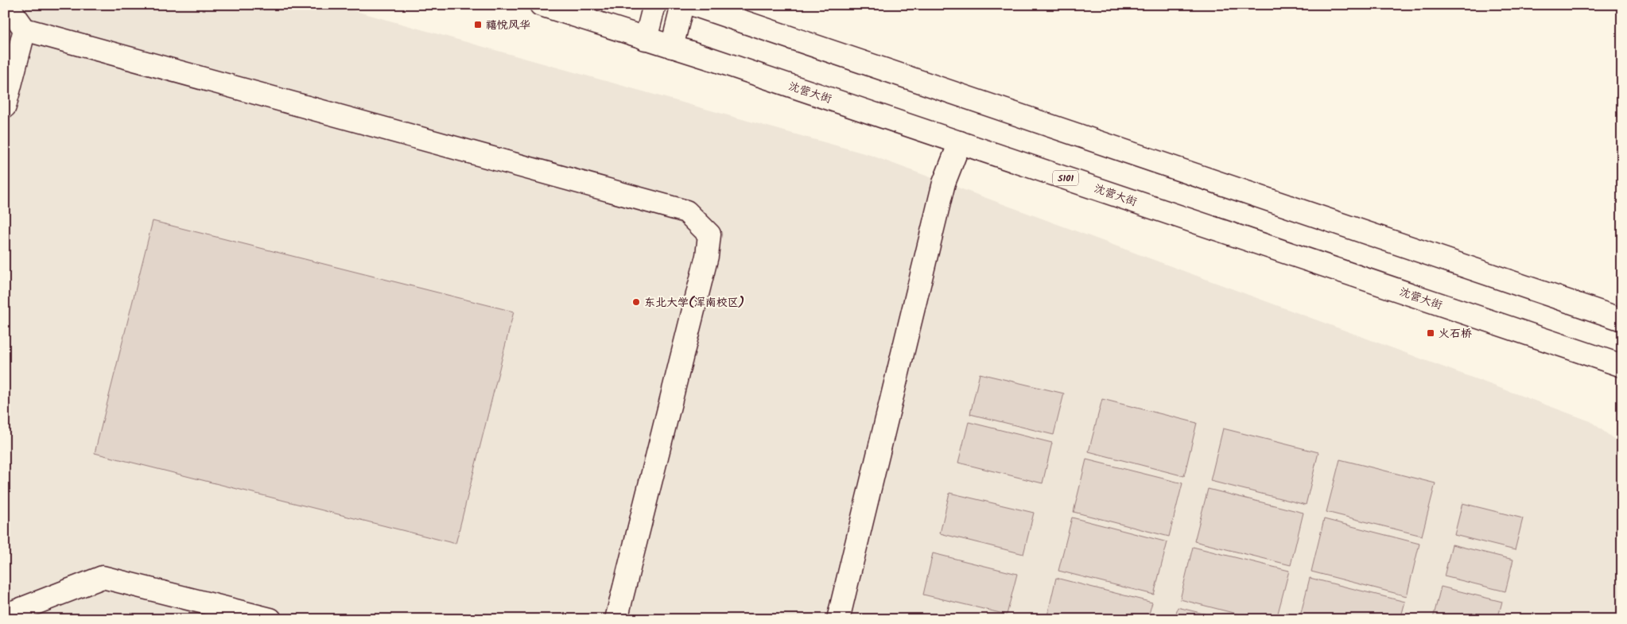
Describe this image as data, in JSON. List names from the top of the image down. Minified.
{"streets":{"main road":["沈营大街","S101"]},"places":{"transit":["禧悦风华","火石桥"],"other":["东北大学(浑南校区)"]}}
